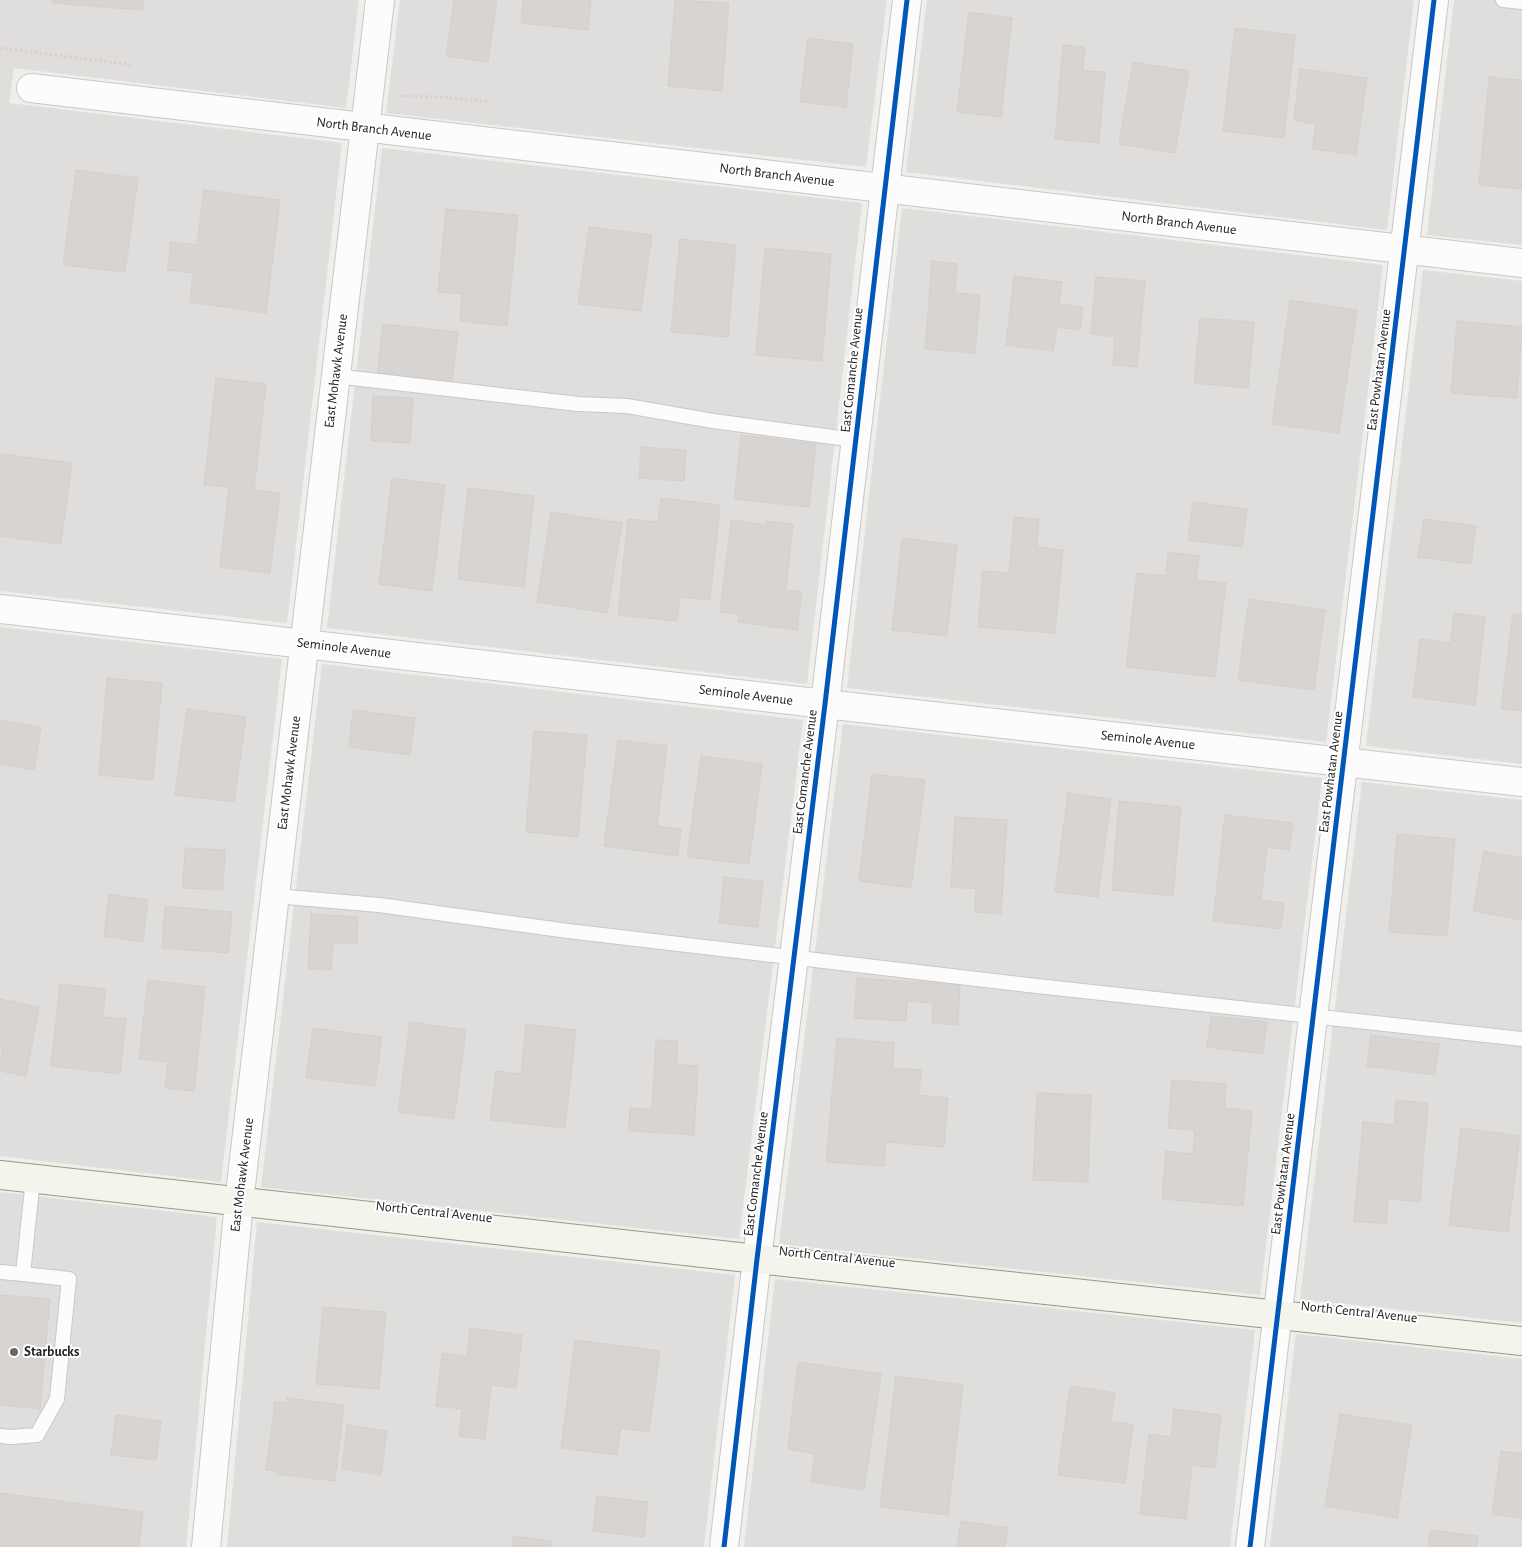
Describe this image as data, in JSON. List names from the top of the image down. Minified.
{"streets":{"street":["North Branch Avenue","East Comanche Avenue","East Powhatan Avenue","East Mohawk Avenue","Seminole Avenue","North Central Avenue"]},"crossings":[["North Branch Avenue","East Comanche Avenue"],["North Branch Avenue","East Powhatan Avenue"],["North Branch Avenue","East Mohawk Avenue"],["East Comanche Avenue","Seminole Avenue"],["East Comanche Avenue","North Central Avenue"],["East Powhatan Avenue","Seminole Avenue"],["East Powhatan Avenue","North Central Avenue"],["East Mohawk Avenue","Seminole Avenue"],["East Mohawk Avenue","North Central Avenue"]],"places":["Starbucks"]}
